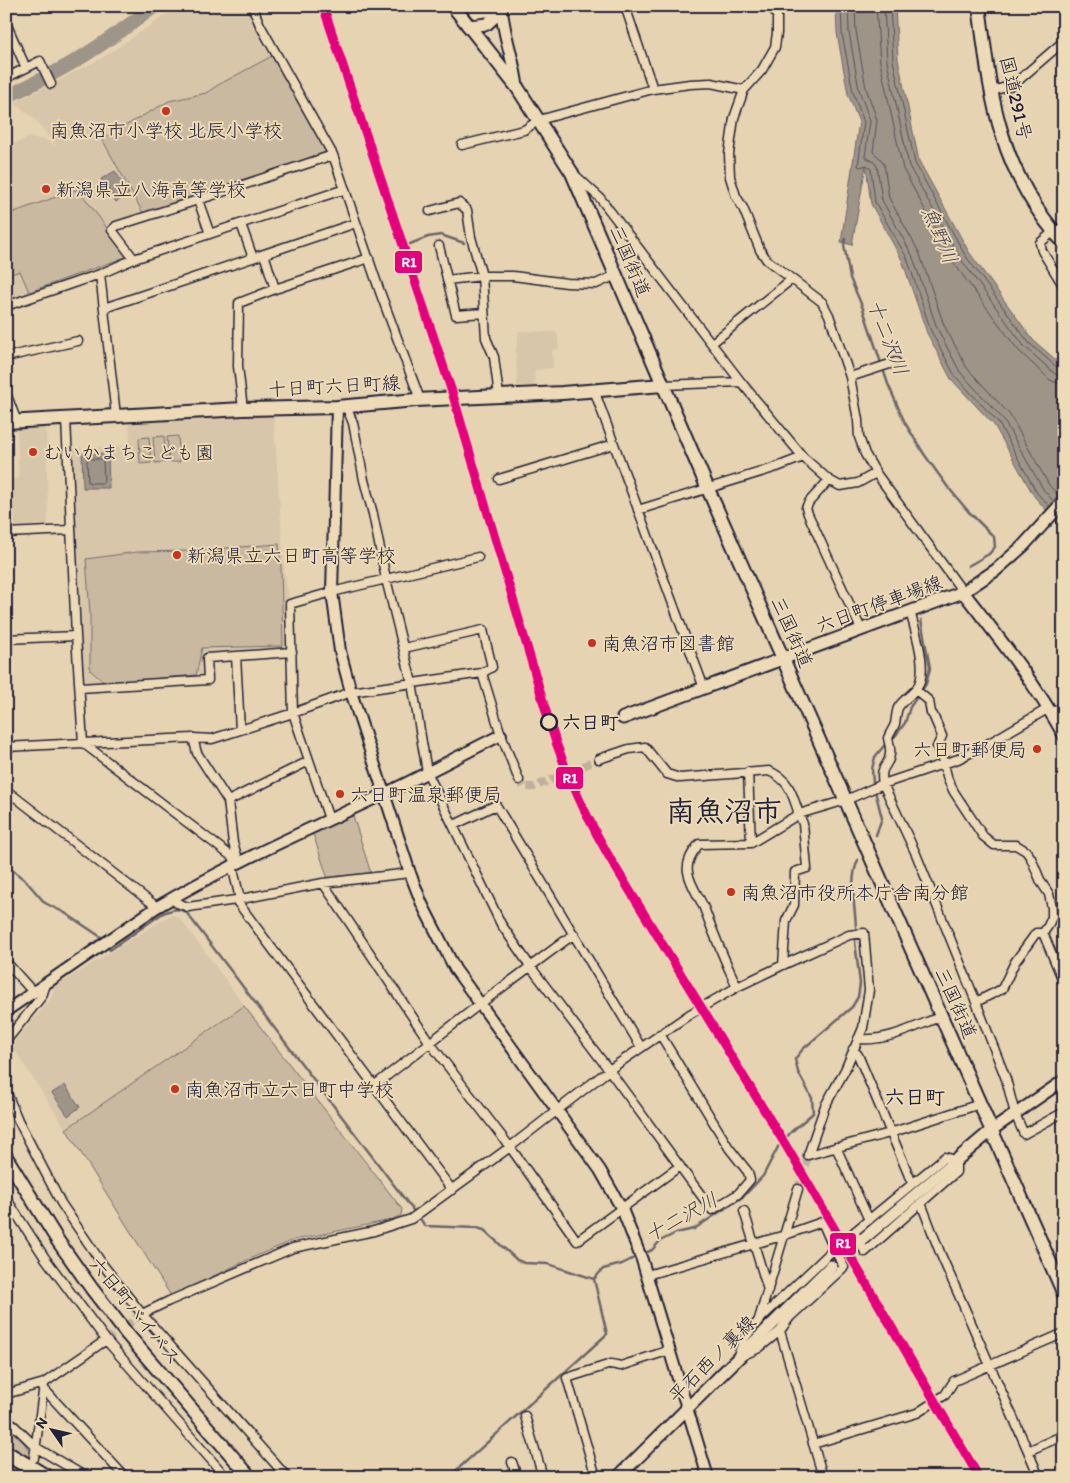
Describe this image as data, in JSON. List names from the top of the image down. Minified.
{"streets":{"main road":["国道291号","三国街道","十日町六日町線","六日町停車場線","六日町バイパス","平石西ノ裏線"]},"crossings":[["三国街道","十日町六日町線"],["三国街道","六日町停車場線"]],"districts":["南魚沼市","六日町"],"water":["魚野川","十二沢川"],"places":["南魚沼市小学校 北辰小学校","新潟県立八海高等学校","むいかまちこども園","新潟県立六日町高等学校","南魚沼市図書館","六日町","六日町郵便局","六日町温泉郵便局","南魚沼市役所本庁舎南分館","南魚沼市立六日町中学校"],"lines":["transit line R1"],"north":"top left"}
